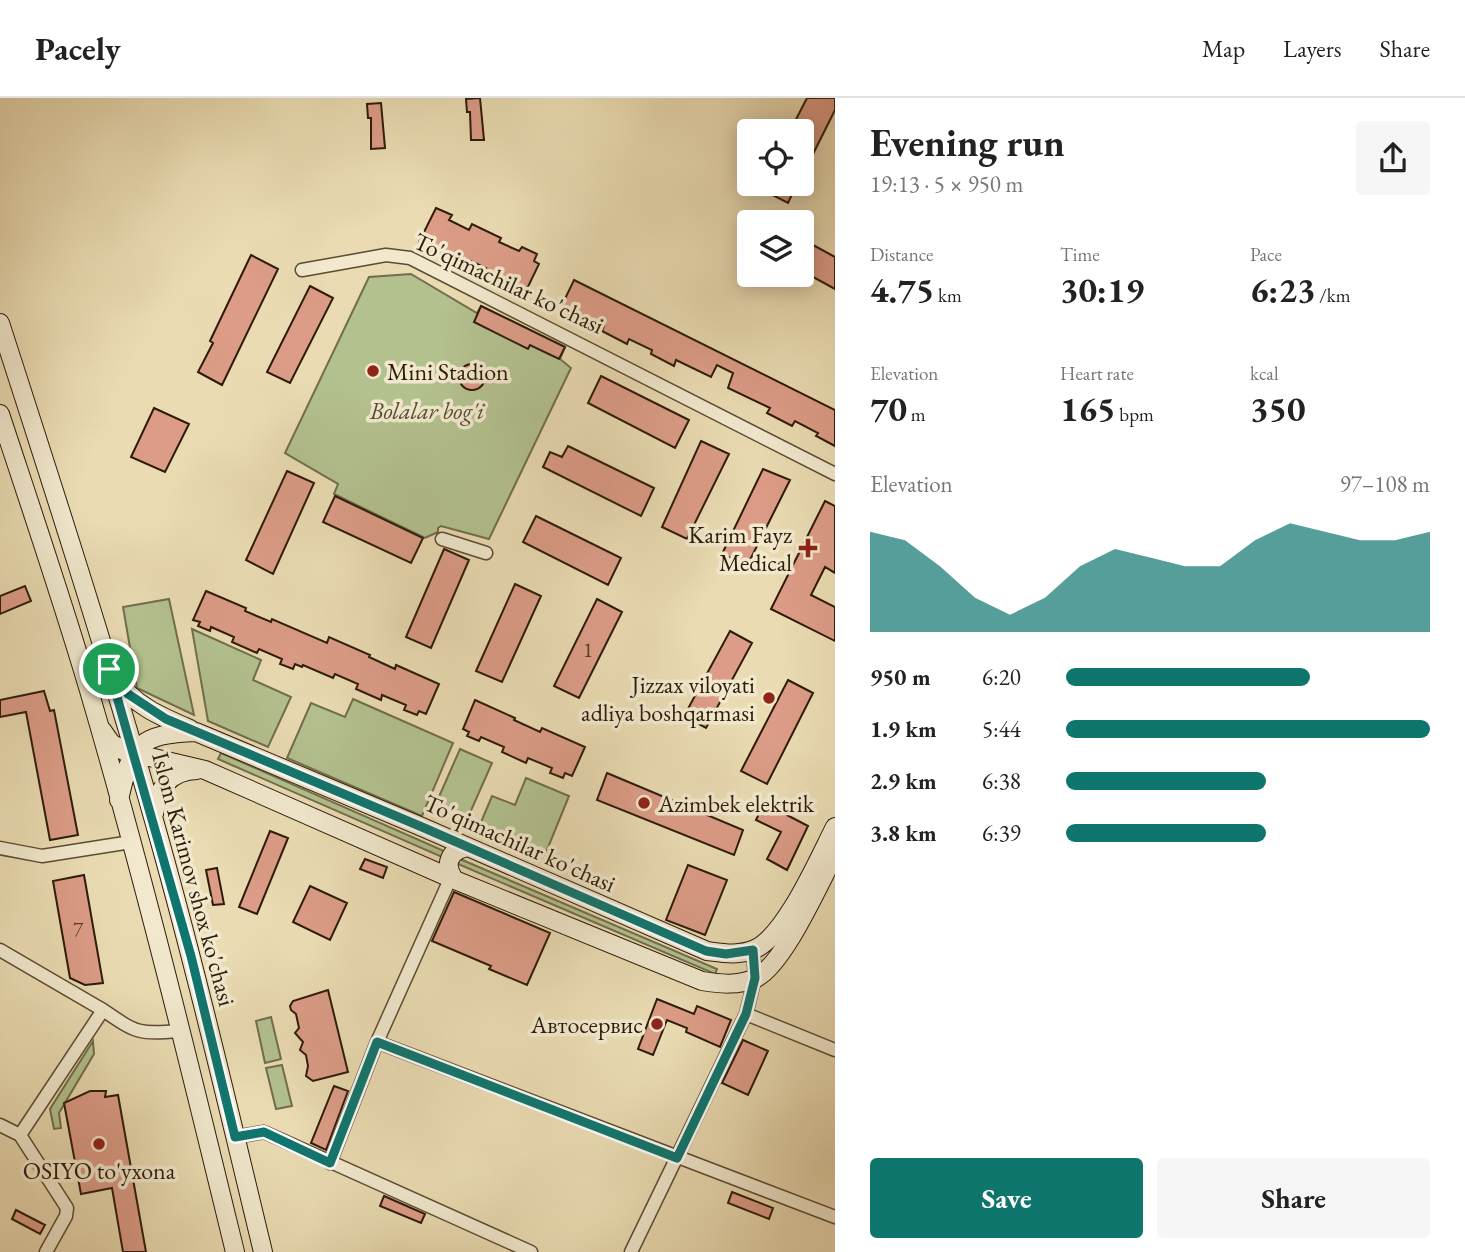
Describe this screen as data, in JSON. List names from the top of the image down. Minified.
{"streets":{"main road":["To'qimachilar ko'chasi","Islom Karimov shox ko'chasi"]},"crossings":[["To'qimachilar ko'chasi","Islom Karimov shox ko'chasi"]],"parks":["Bolalar bog'i"],"places":{"other":["Mini Stadion","Jizzax viloyati adliya boshqarmasi","Azimbek elektrik","Автосервис","OSIYO to'yxona"],"health":["Karim Fayz Medical"]},"house_numbers":["1","7"],"page":{"header":"Pacely","nav":["Map","Layers","Share"],"heading":["Evening run","19:13 · 5 × 950 m"],"stats":[["Distance","4.75 km"],["Time","30:19"],["Pace","6:23 /km"],["Elevation","70 m"],["Heart rate","165 bpm"],["kcal","350"]],"chart":["Elevation","97–108 m"],"list":[{"name":"950 m","note":"6:20"},{"name":"1.9 km","note":"5:44"},{"name":"2.9 km","note":"6:38"},{"name":"3.8 km","note":"6:39"}],"buttons":["Save","Share"]}}
